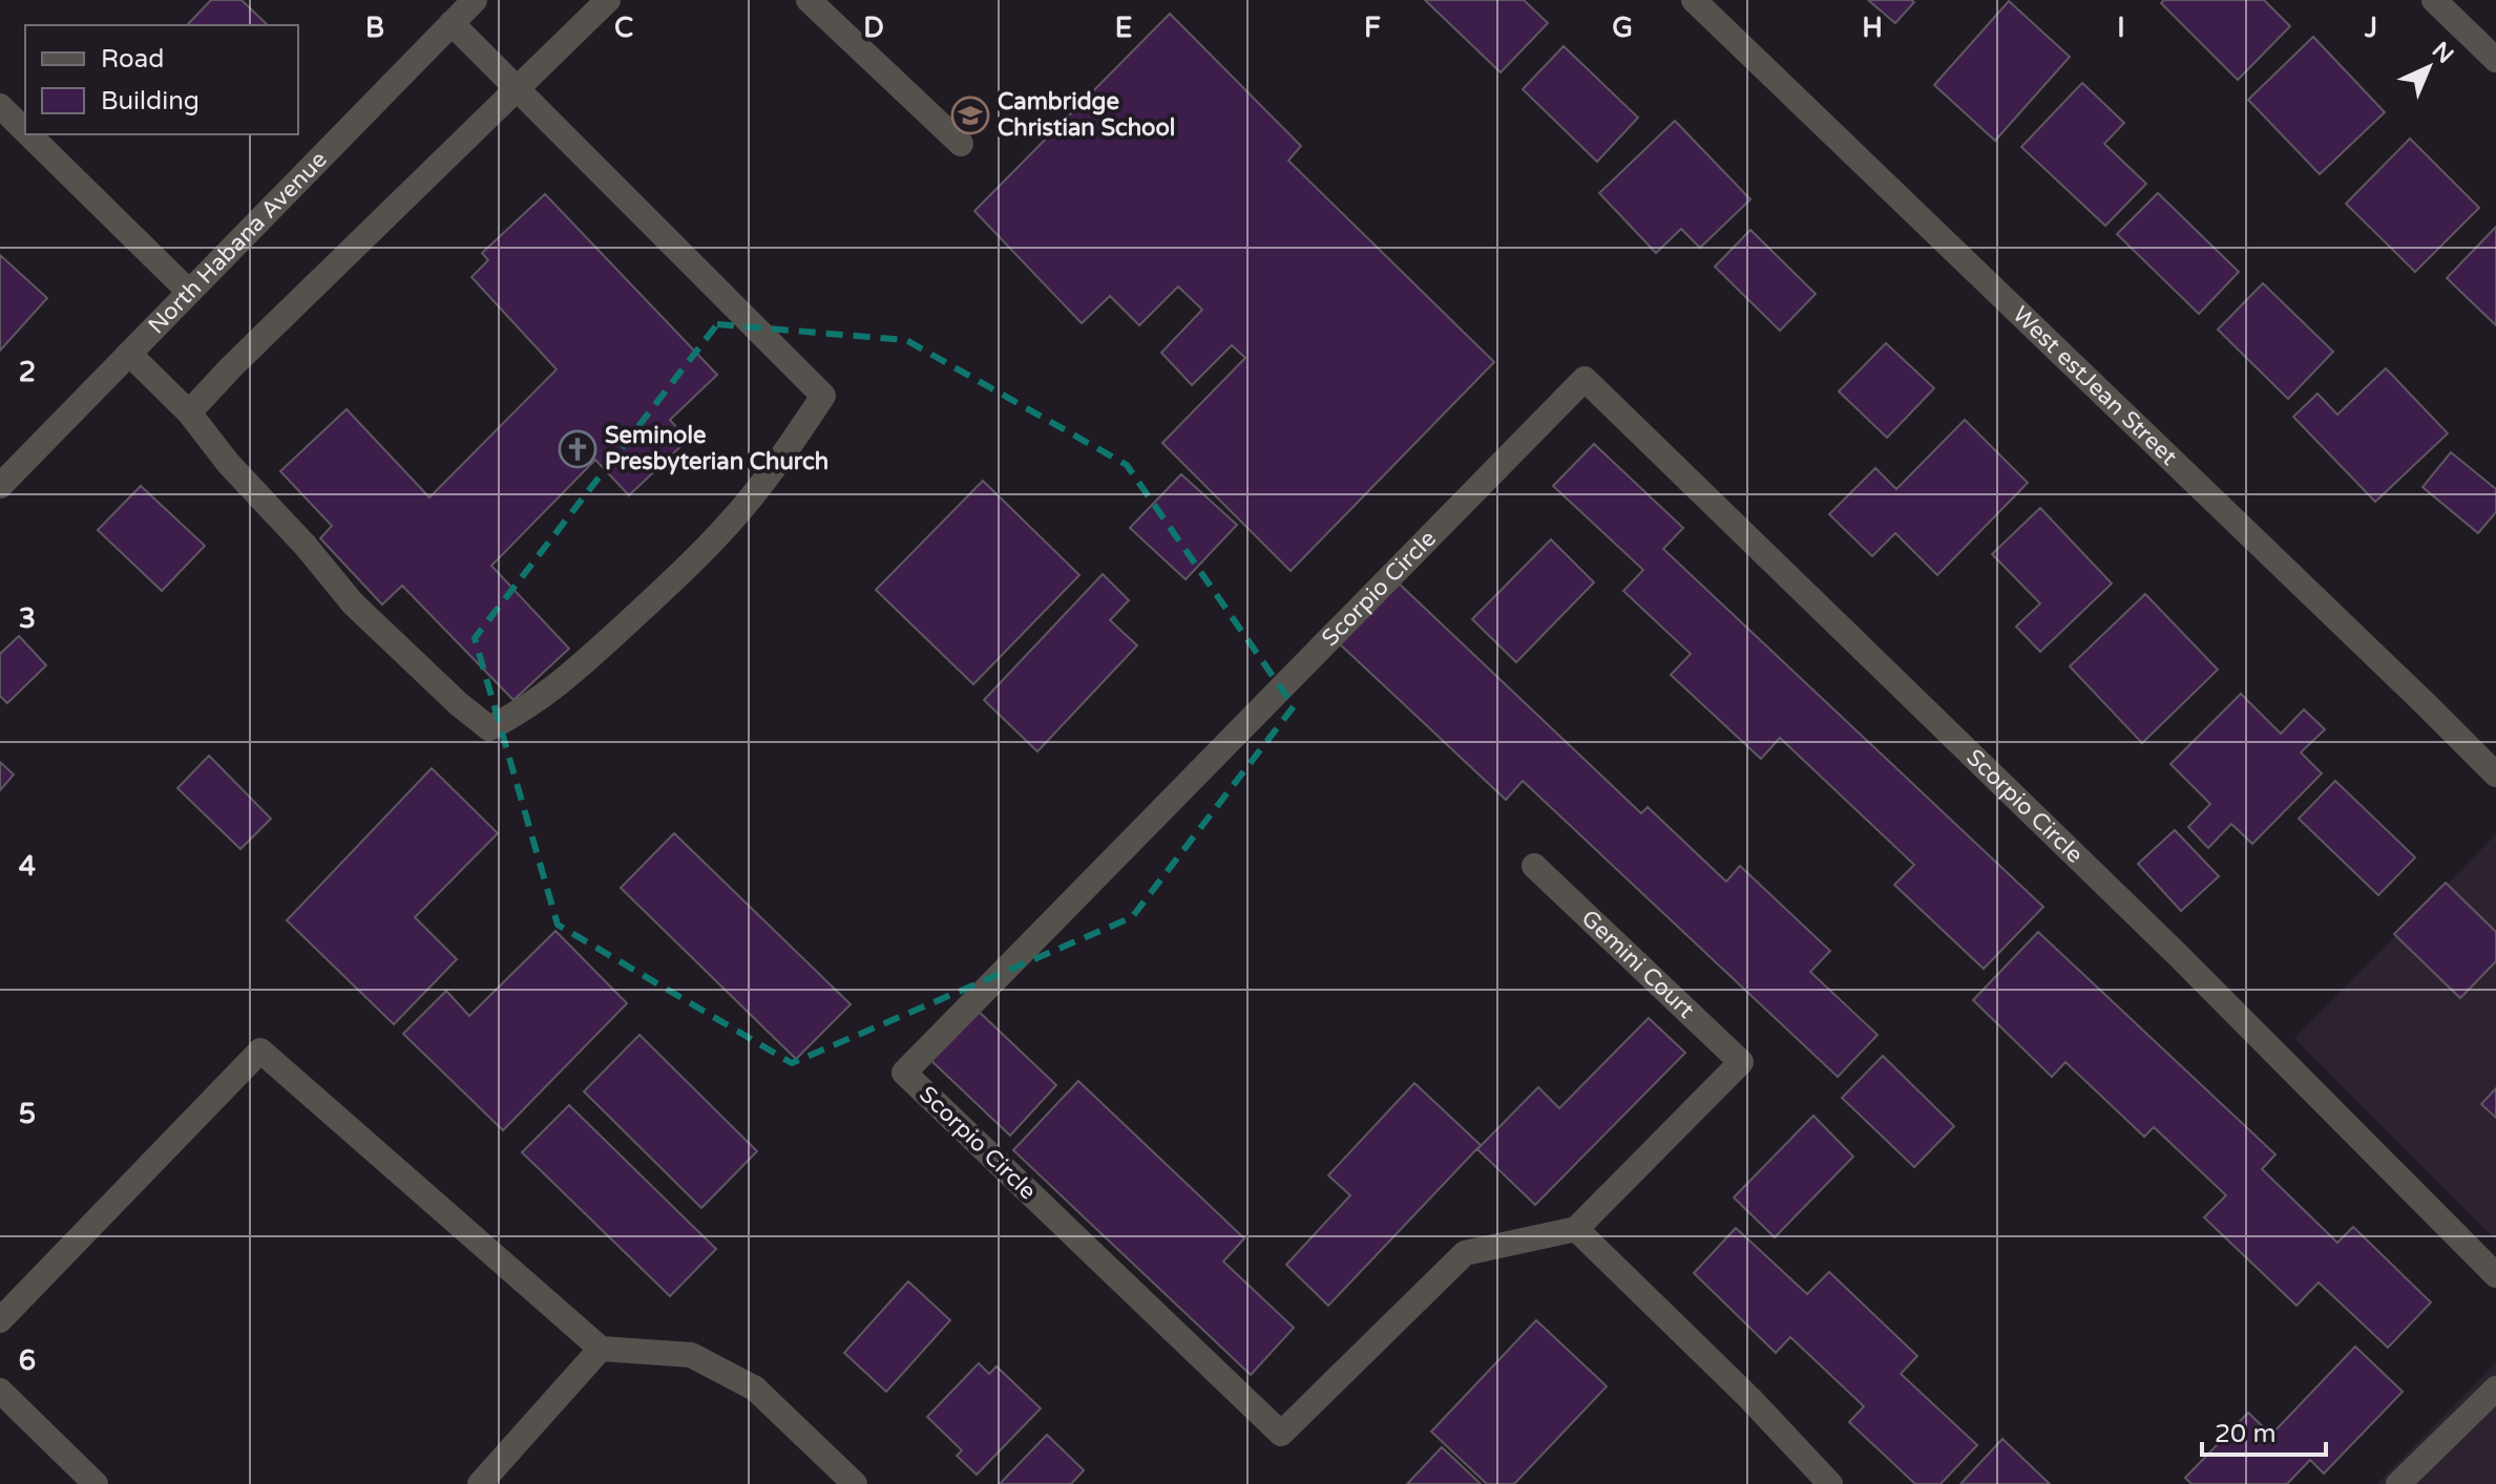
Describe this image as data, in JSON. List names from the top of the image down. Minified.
{"streets":{"street":["North Habana Avenue","West estJean Street","Scorpio Circle","Gemini Court"]},"crossings":[["Scorpio Circle","Gemini Court"]],"places":{"school or university":["Cambridge Christian School"],"church":["Seminole Presbyterian Church"]},"legend":["Road","Building"],"scale_bar":"20 m","north":"top right","grid":{"columns":["B","C","D","E","F","G","H","I","J"],"rows":["2","3","4","5","6"]}}
